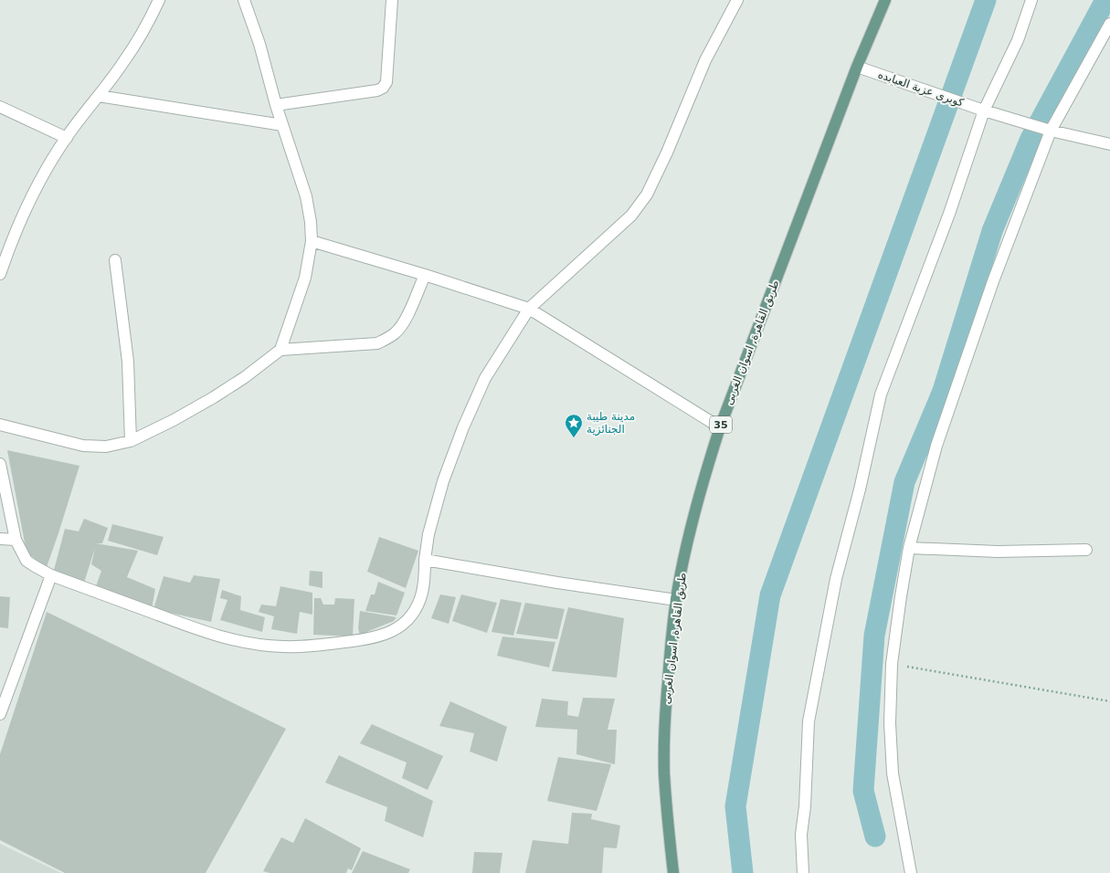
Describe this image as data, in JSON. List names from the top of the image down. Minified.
{"streets":{"main road":["طريق القاهرة, اسوان الغربى","35"],"street":["كوبرى عزبة العبابده"]},"crossings":[["كوبرى عزبة العبابده","طريق القاهرة, اسوان الغربى"]],"places":{"place":["مدينة طيبة الجنائزية"]}}
